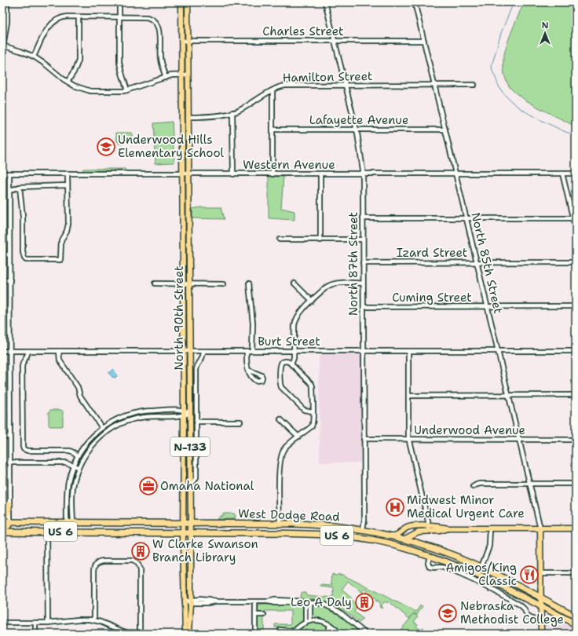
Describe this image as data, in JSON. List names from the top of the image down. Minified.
{"streets":{"highway":["West Dodge Road","US 6"],"main road":["North 90th Street","N-133"],"street":["Charles Street","Hamilton Street","Lafayette Avenue","Western Avenue","Izard Street","North 85th Street","North 87th Street","Cuming Street","Burt Street","Underwood Avenue"]},"crossings":[["Charles Street","North 85th Street"],["Charles Street","North 87th Street"],["Charles Street","North 90th Street"],["Hamilton Street","North 85th Street"],["Hamilton Street","North 87th Street"],["Hamilton Street","North 90th Street"],["Lafayette Avenue","North 85th Street"],["Lafayette Avenue","North 87th Street"],["Western Avenue","North 85th Street"],["Western Avenue","North 87th Street"],["Western Avenue","North 90th Street"],["Izard Street","North 85th Street"],["Izard Street","North 87th Street"],["North 85th Street","Cuming Street"],["North 85th Street","Burt Street"],["North 85th Street","Underwood Avenue"],["North 87th Street","Cuming Street"],["North 87th Street","Burt Street"],["North 87th Street","Underwood Avenue"],["North 87th Street","West Dodge Road"],["North 90th Street","Burt Street"],["North 90th Street","West Dodge Road"]],"places":{"school or university":["Underwood Hills Elementary School","Nebraska Methodist College"],"office":["Omaha National"],"hospital":["Midwest Minor Medical Urgent Care"],"building":["W Clarke Swanson Branch Library","Leo A Daly"],"restaurant":["Amigos/King Classic"]},"north":"top"}
